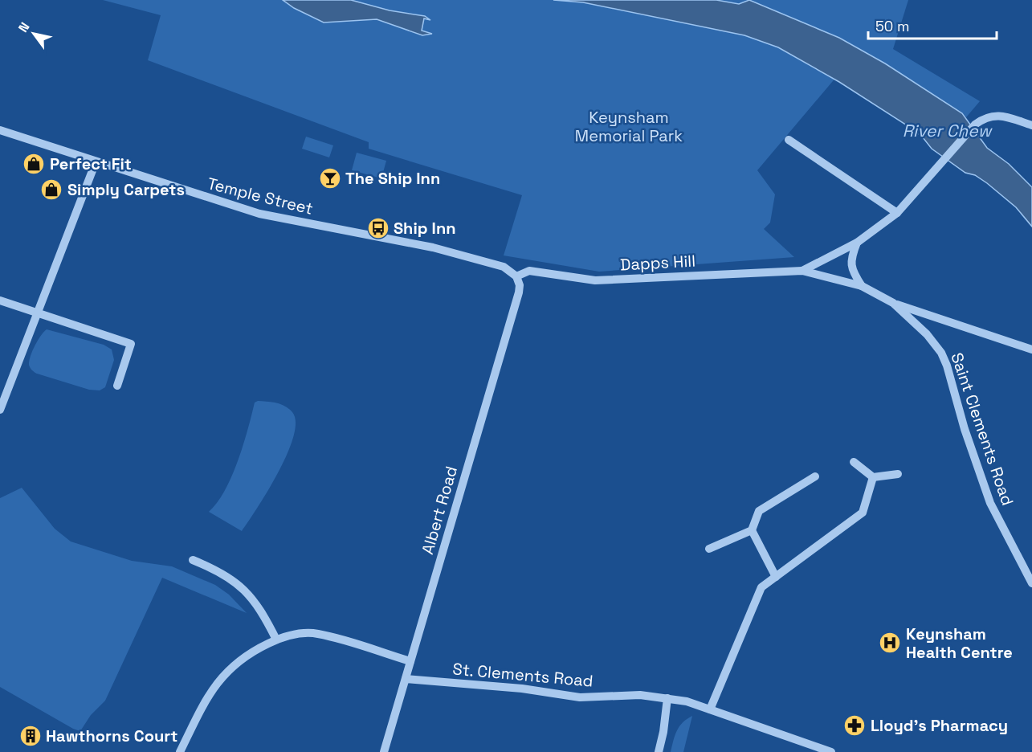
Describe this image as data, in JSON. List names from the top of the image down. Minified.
{"streets":{"street":["Temple Street","Dapps Hill","Saint Clements Road","Albert Road","St. Clements Road"]},"crossings":[["Temple Street","Dapps Hill"],["Temple Street","Albert Road"],["Dapps Hill","Saint Clements Road"],["Dapps Hill","Albert Road"],["Albert Road","St. Clements Road"]],"water":["River Chew"],"parks":["Keynsham Memorial Park"],"places":{"shop":["Perfect Fit","Simply Carpets"],"bar":["The Ship Inn"],"bus stop":["Ship Inn"],"hospital":["Keynsham Health Centre"],"pharmacy":["Lloyd's Pharmacy"],"building":["Hawthorns Court"]},"scale_bar":"50 m","north":"top left"}
